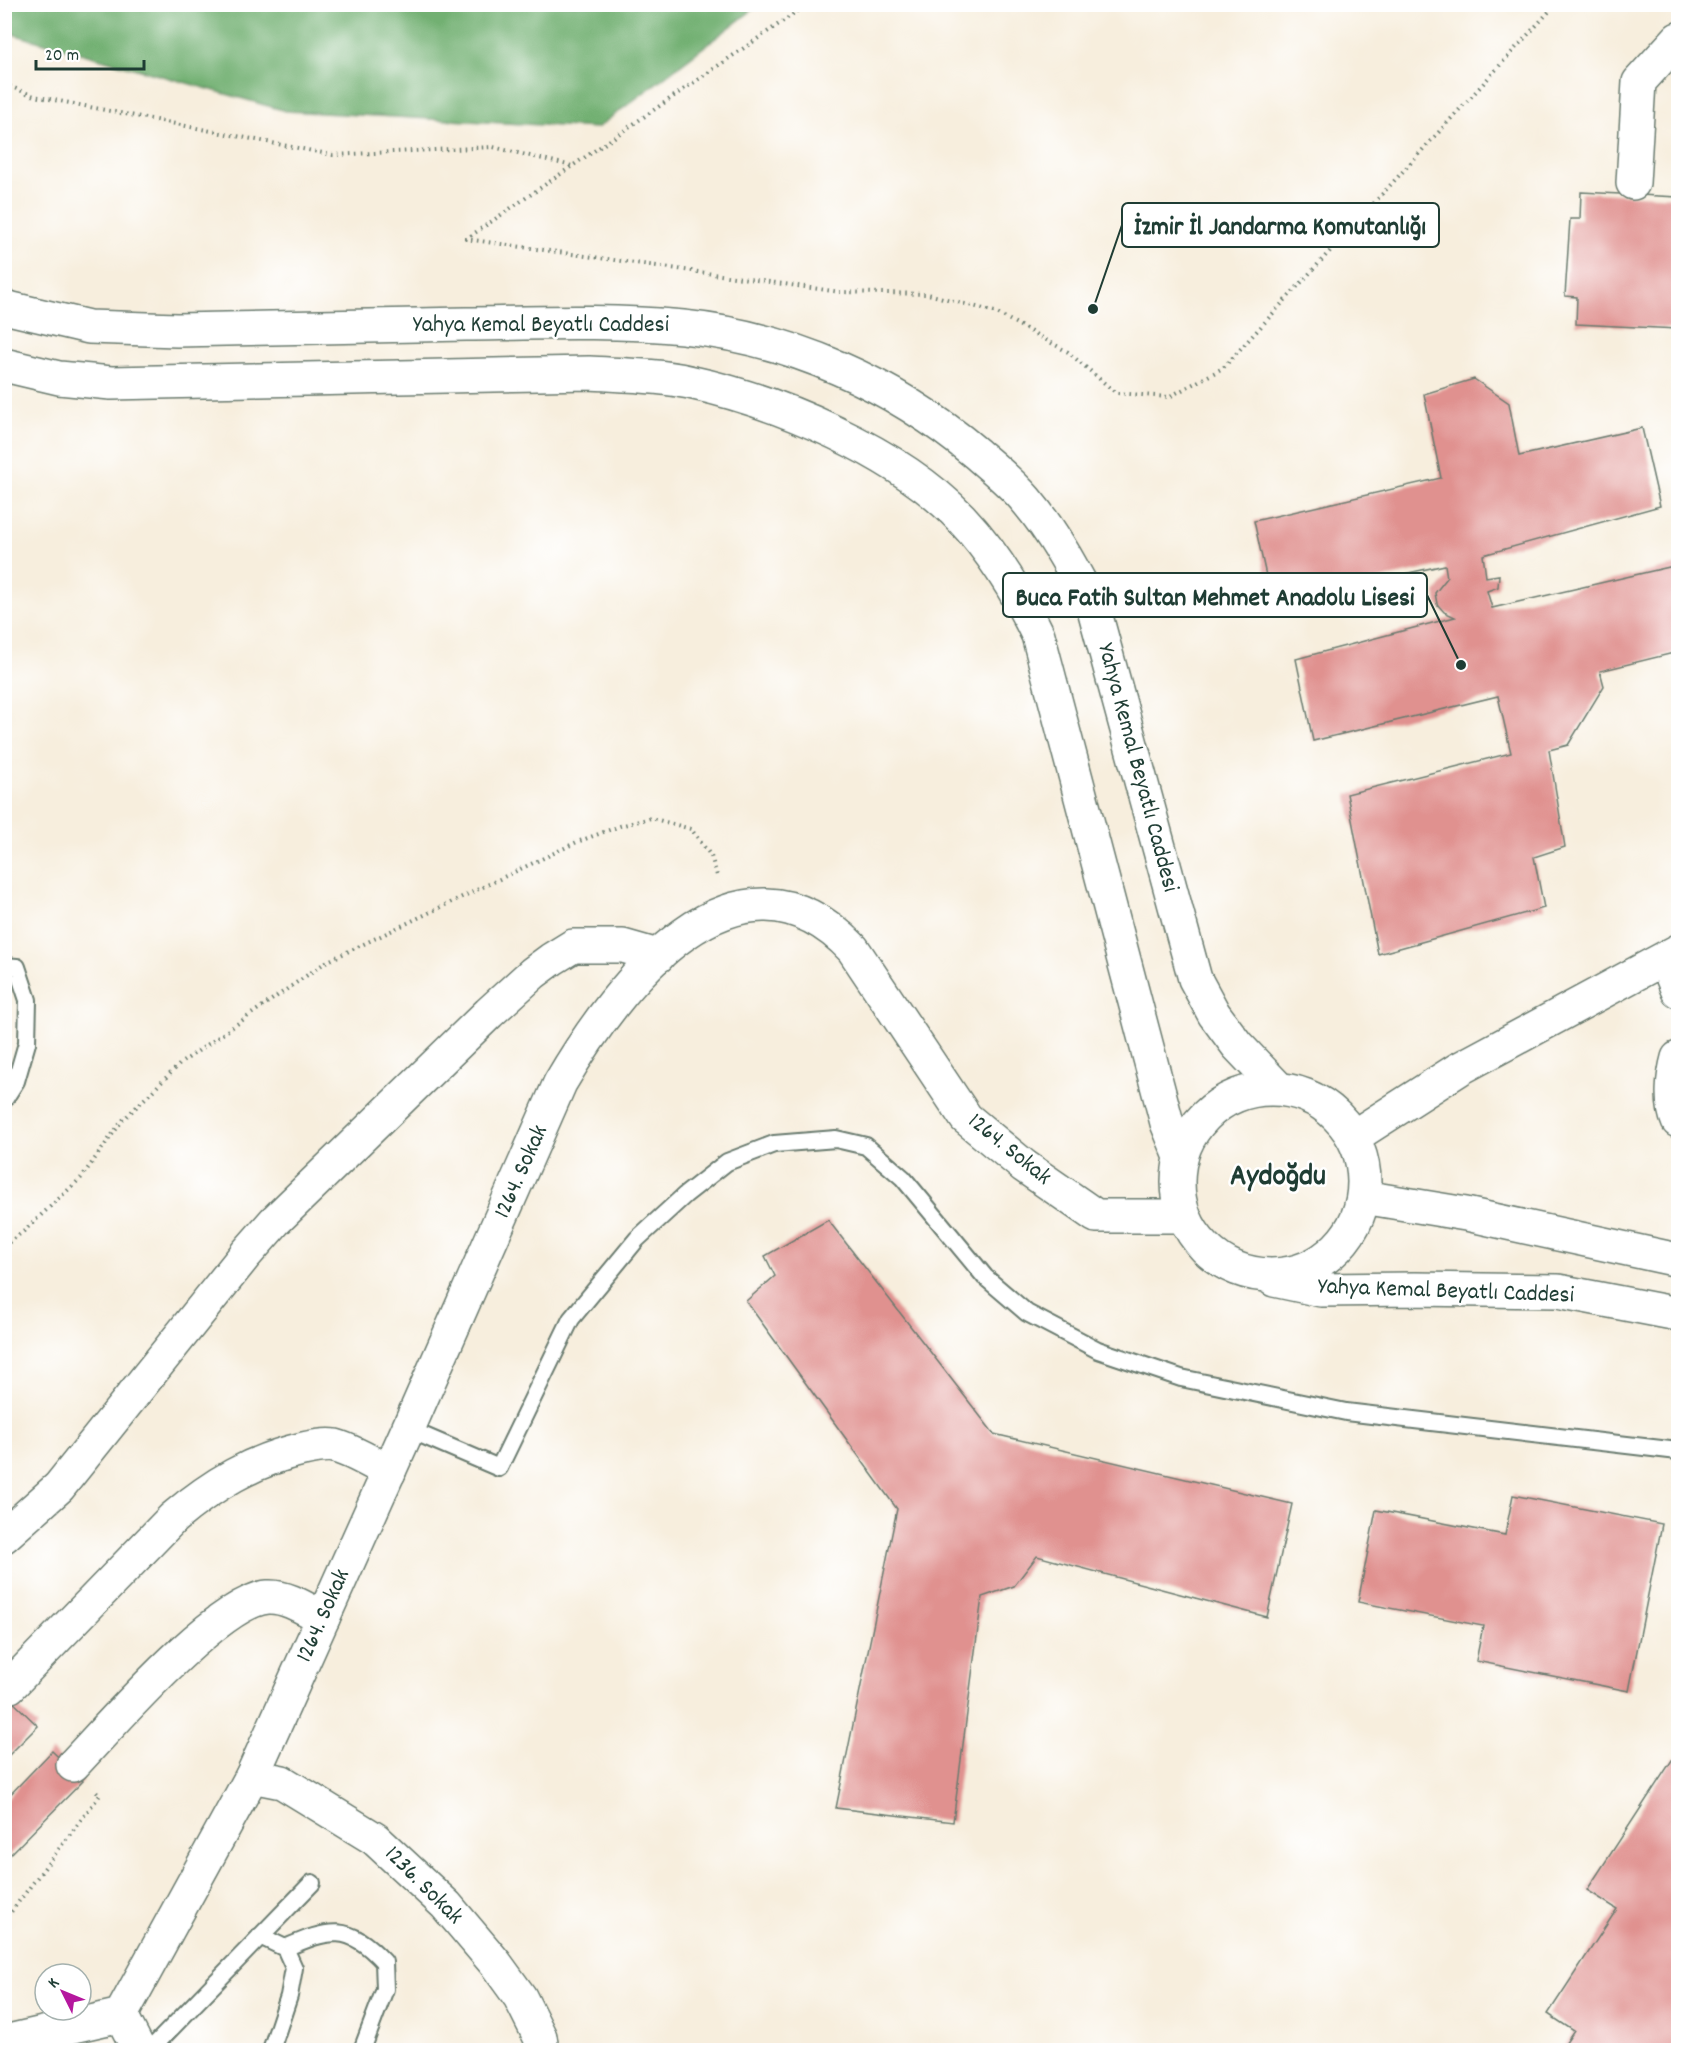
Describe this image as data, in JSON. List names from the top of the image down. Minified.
{"streets":{"main road":["Yahya Kemal Beyatlı Caddesi","1264. Sokak","1236. Sokak"]},"crossings":[["Yahya Kemal Beyatlı Caddesi","1264. Sokak"],["1264. Sokak","1236. Sokak"]],"districts":["Aydoğdu"],"places":["İzmir İl Jandarma Komutanlığı","Buca Fatih Sultan Mehmet Anadolu Lisesi"],"scale_bar":"20 m","north":"top left"}
